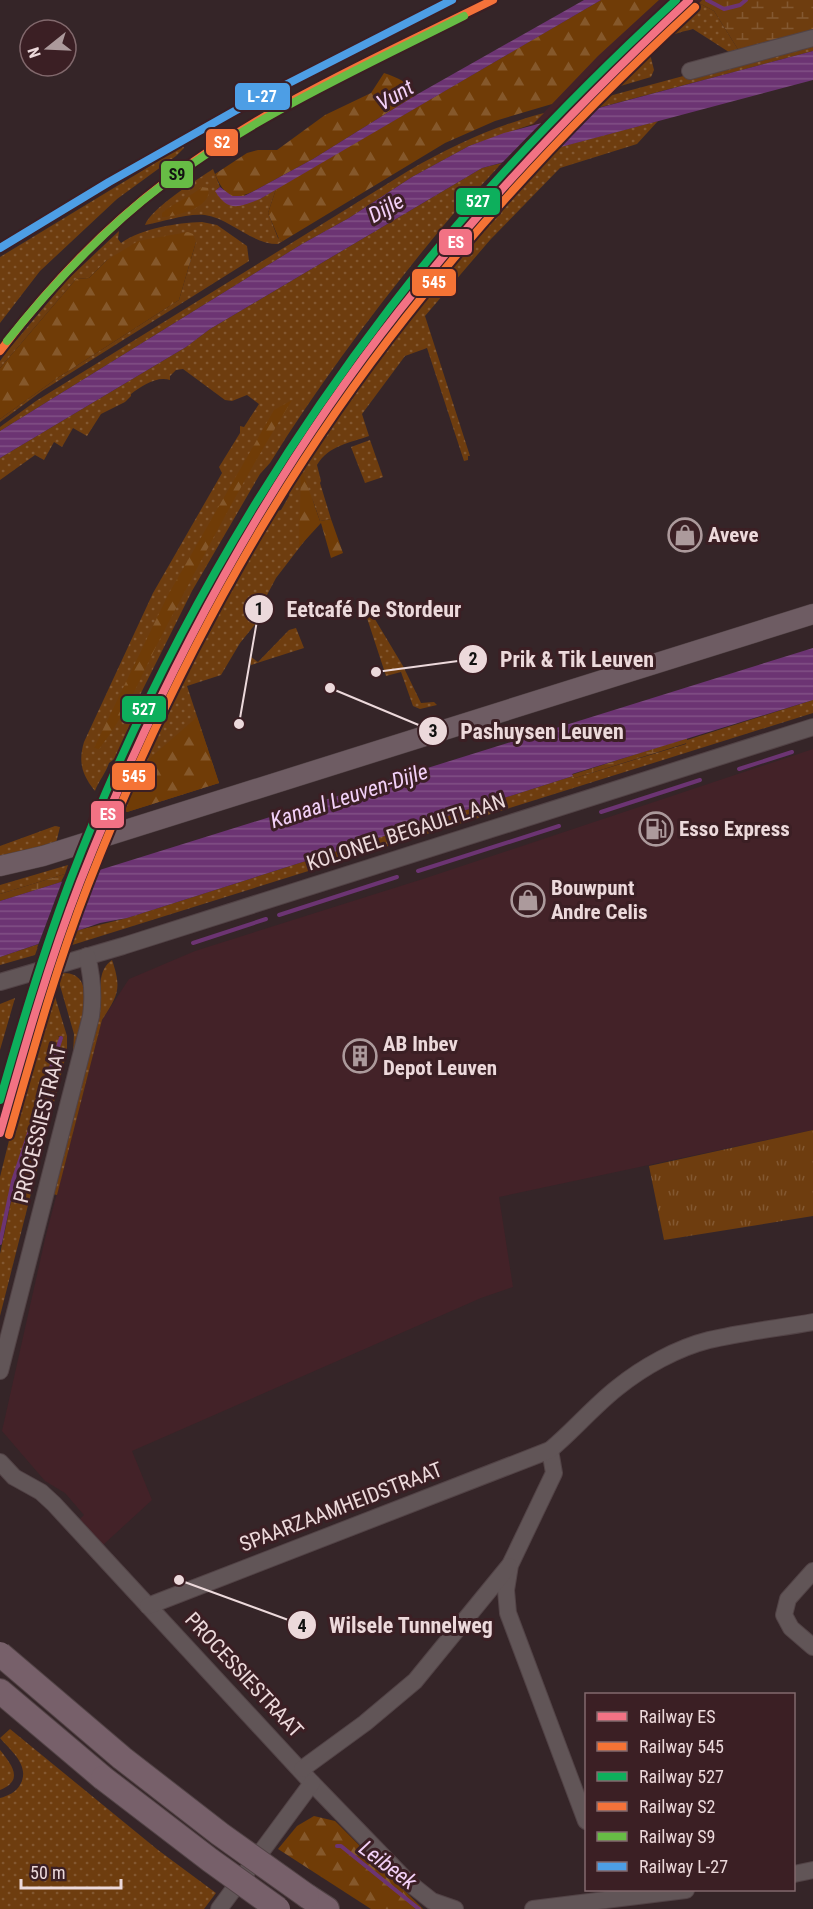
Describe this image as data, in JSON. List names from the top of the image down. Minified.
{"streets":{"street":["KOLONEL BEGAULTLAAN","PROCESSIESTRAAT","SPAARZAAMHEIDSTRAAT"]},"crossings":[["KOLONEL BEGAULTLAAN","PROCESSIESTRAAT"],["PROCESSIESTRAAT","SPAARZAAMHEIDSTRAAT"]],"water":["Vunt","Dijle","Kanaal Leuven-Dijle","Leibeek"],"places":{"shop":["Aveve","Bouwpunt Andre Celis"],"other":["Prik & Tik Leuven","Pashuysen Leuven","Eetcafé De Stordeur","Wilsele Tunnelweg"],"fuel station":["Esso Express"],"building":["AB Inbev Depot Leuven"]},"lines":["rail line ES","rail line 527","rail line S2","rail line L-27","rail line 545","rail line S9"],"legend":["Railway ES","Railway 545","Railway 527","Railway S2","Railway S9","Railway L-27"],"scale_bar":"50 m","north":"left"}
